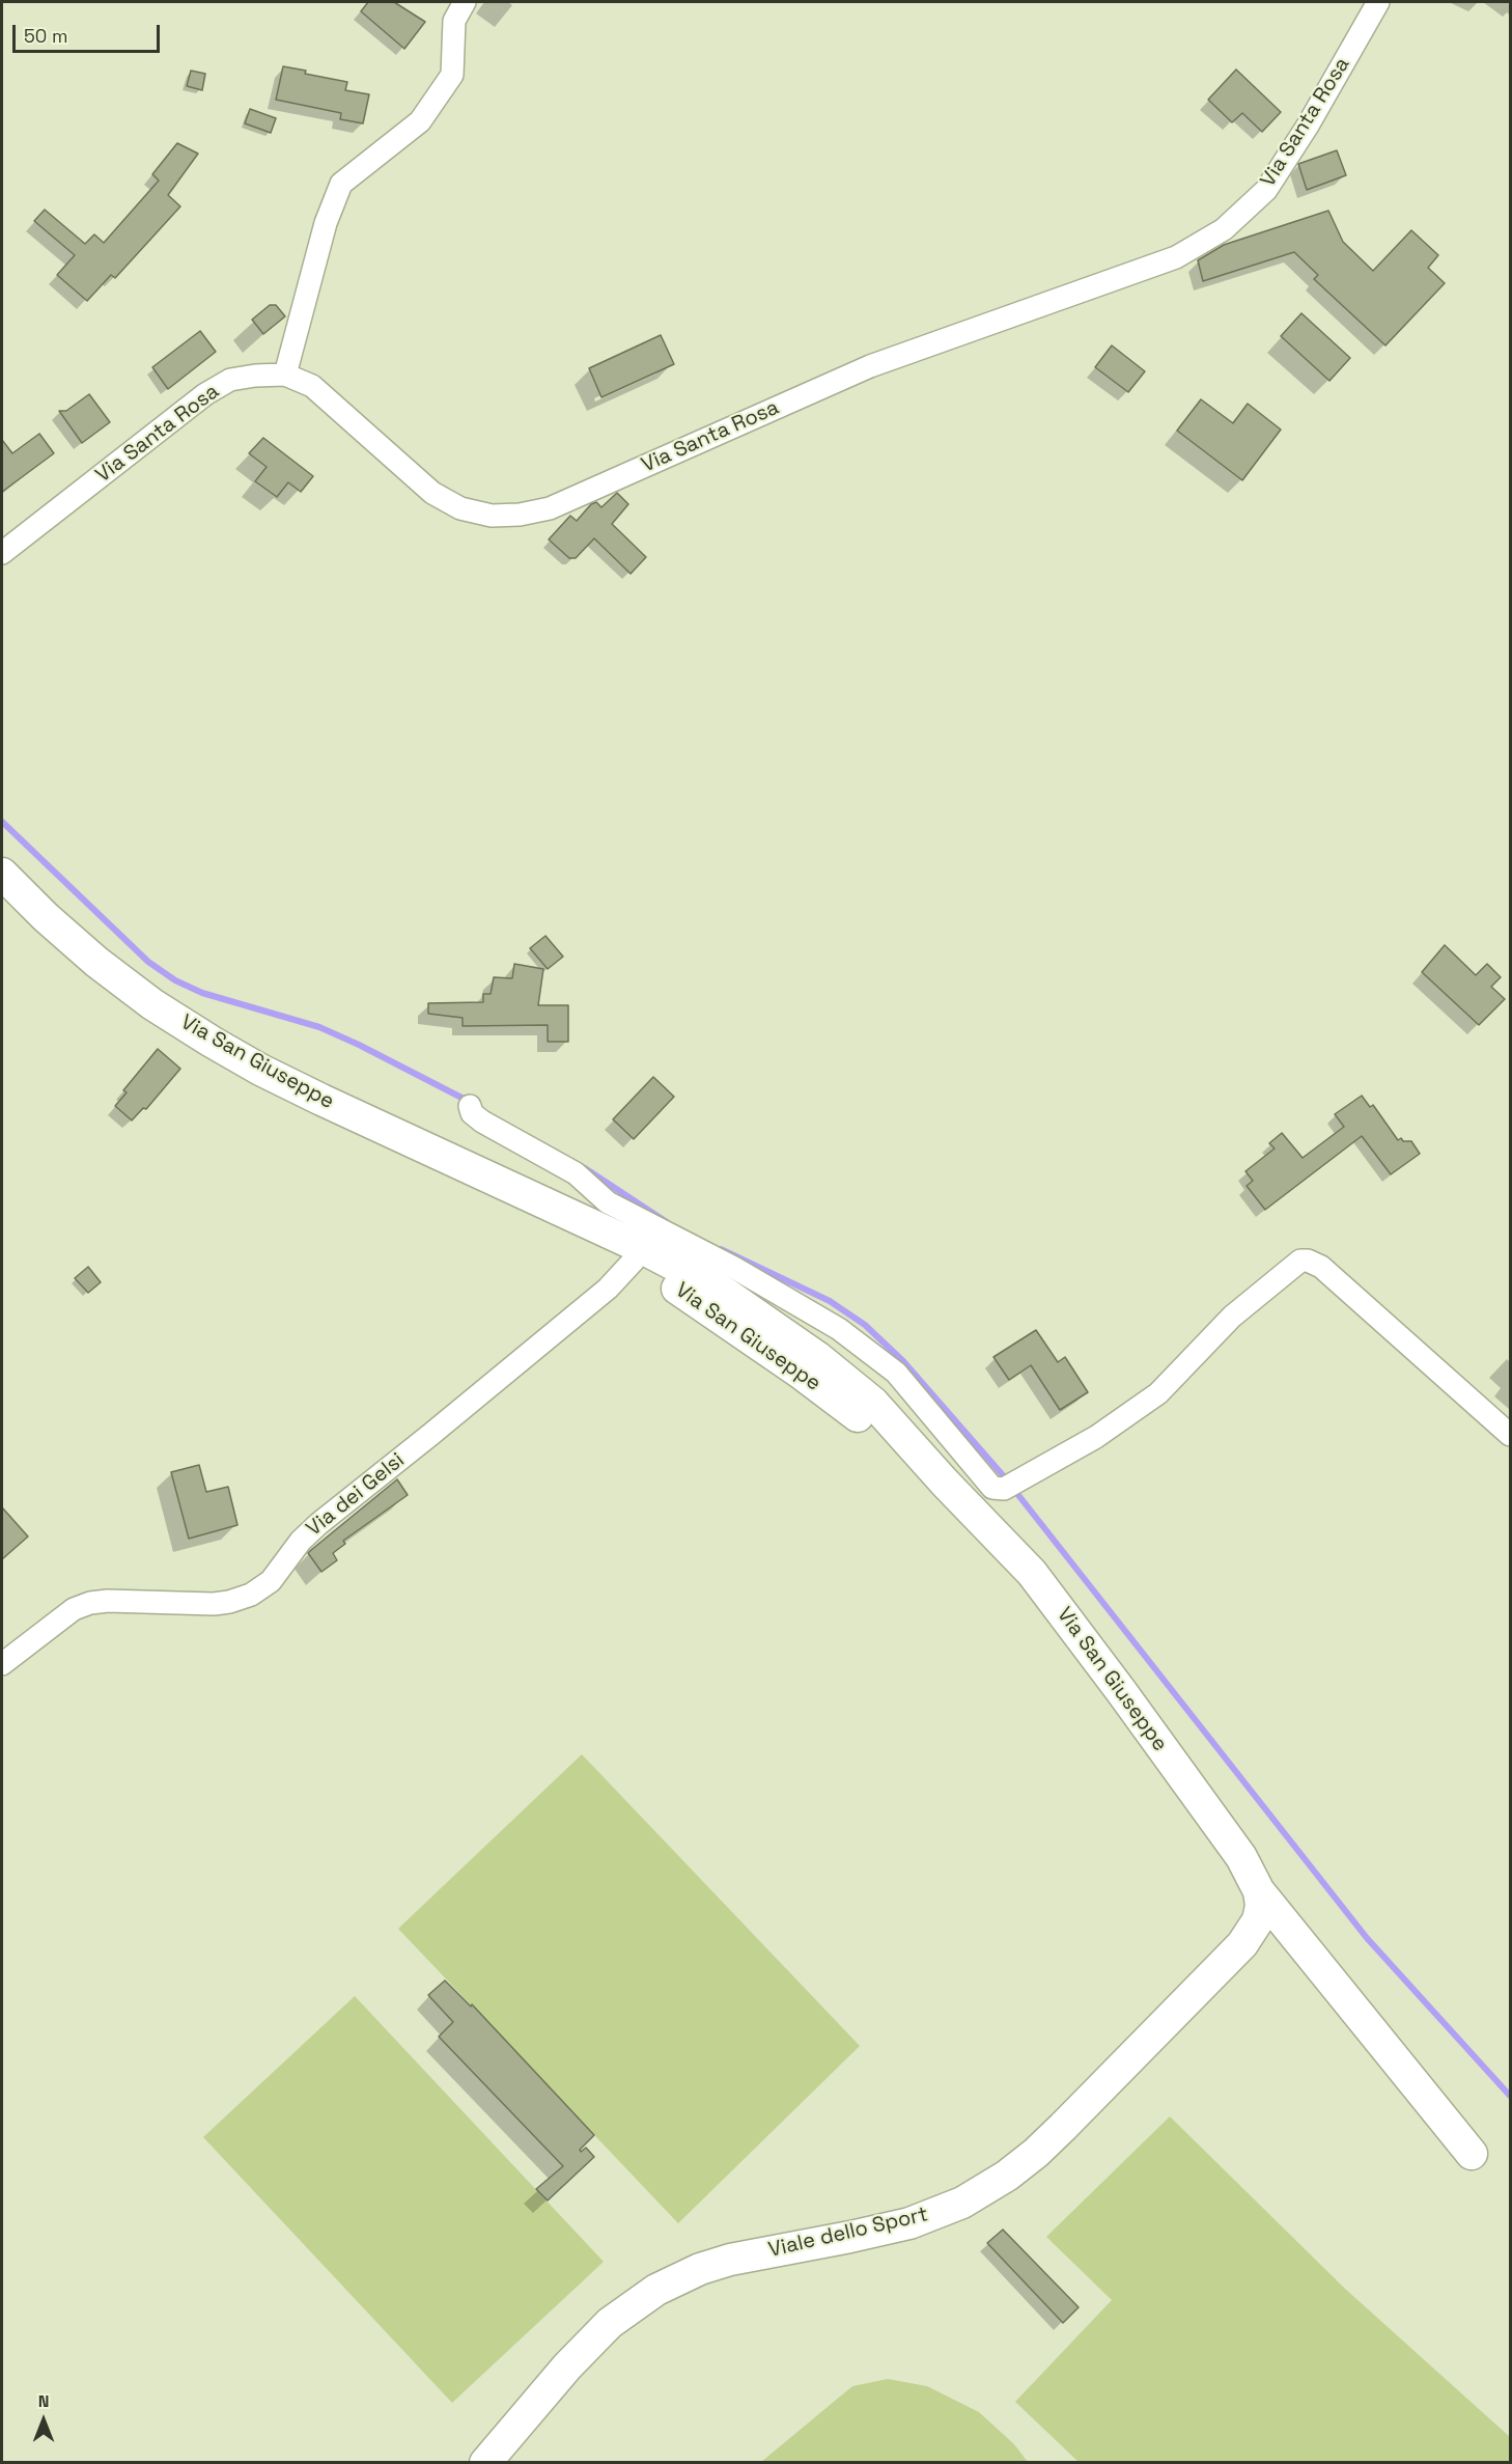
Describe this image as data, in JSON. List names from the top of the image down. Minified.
{"streets":{"street":["Via Santa Rosa","Via San Giuseppe","Via dei Gelsi","Viale dello Sport"]},"crossings":[["Via San Giuseppe","Via dei Gelsi"],["Via San Giuseppe","Viale dello Sport"]],"scale_bar":"50 m","north":"top"}
